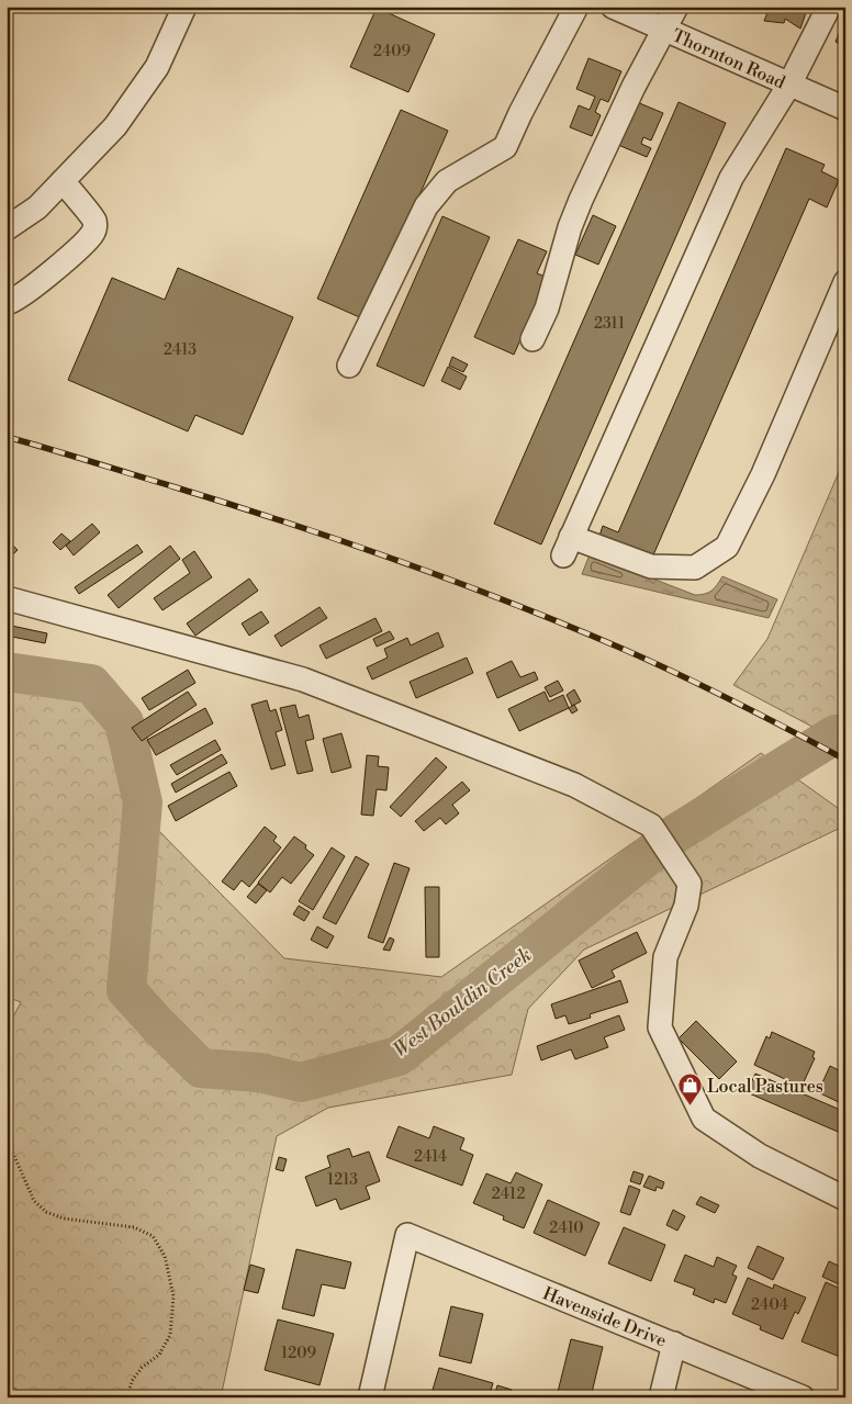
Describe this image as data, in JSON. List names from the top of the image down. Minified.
{"streets":{"street":["Thornton Road","Havenside Drive"]},"water":["West Bouldin Creek"],"places":{"shop":["Local Pastures"]},"house_numbers":["2409","2311","2413","2414","1213","2412","2410","2404","1209"]}
